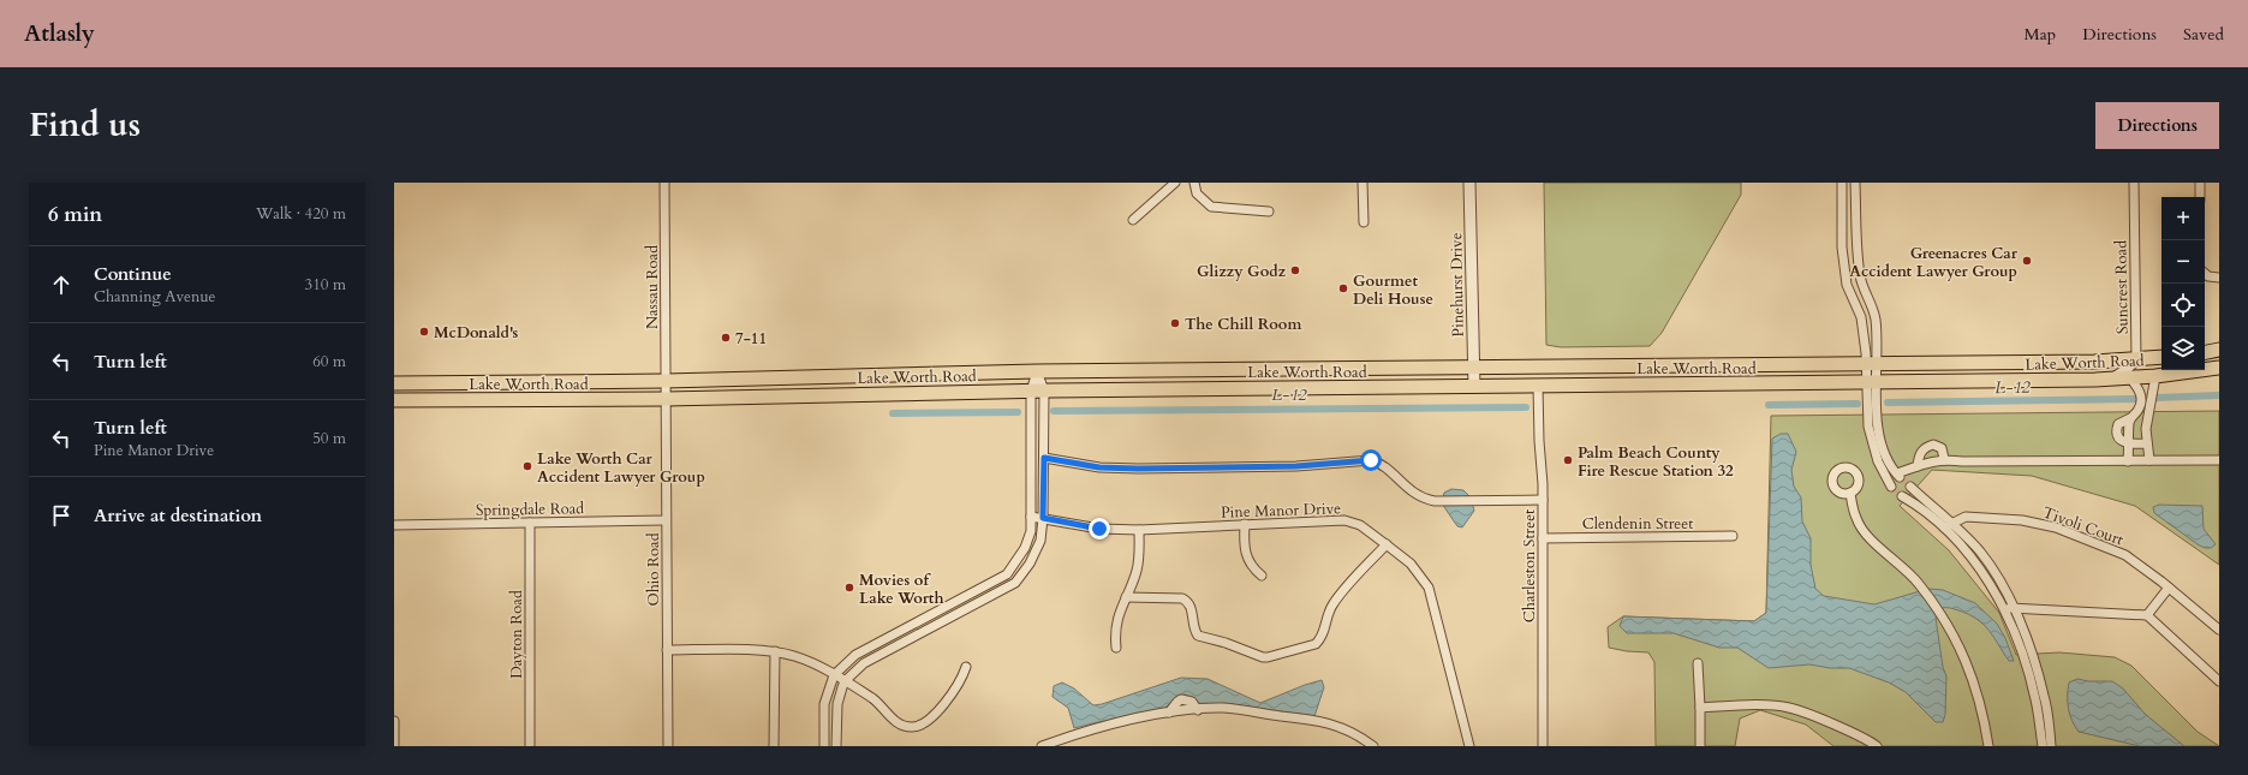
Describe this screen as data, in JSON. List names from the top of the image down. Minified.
{"streets":{"main road":["Lake Worth Road"],"street":["Pinehurst Drive","Nassau Road","Suncrest Road","Springdale Road","Pine Manor Drive","Clendenin Street","Tivoli Court","Charleston Street","Ohio Road","Dayton Road"]},"crossings":[["Pinehurst Drive","Lake Worth Road"],["Nassau Road","Lake Worth Road"],["Nassau Road","Ohio Road"],["Suncrest Road","Lake Worth Road"],["Lake Worth Road","Charleston Street"],["Lake Worth Road","Ohio Road"],["Springdale Road","Ohio Road"],["Springdale Road","Dayton Road"],["Clendenin Street","Charleston Street"]],"water":["L-12"],"places":["Greenacres Car Accident Lawyer Group","Glizzy Godz","Gourmet Deli House","The Chill Room","McDonald's","7-11","Palm Beach County Fire Rescue Station 32","Lake Worth Car Accident Lawyer Group","Movies of Lake Worth"],"page":{"header":"Atlasly","nav":["Map","Directions","Saved"],"title":"Find us","buttons":"Directions","heading":["6 min","Walk · 420 m"],"map_buttons":["+","−"],"list":[["Continue","Channing Avenue","310 m"],["Turn left","60 m"],["Turn left","Pine Manor Drive","50 m"],"Arrive at destination"]}}
